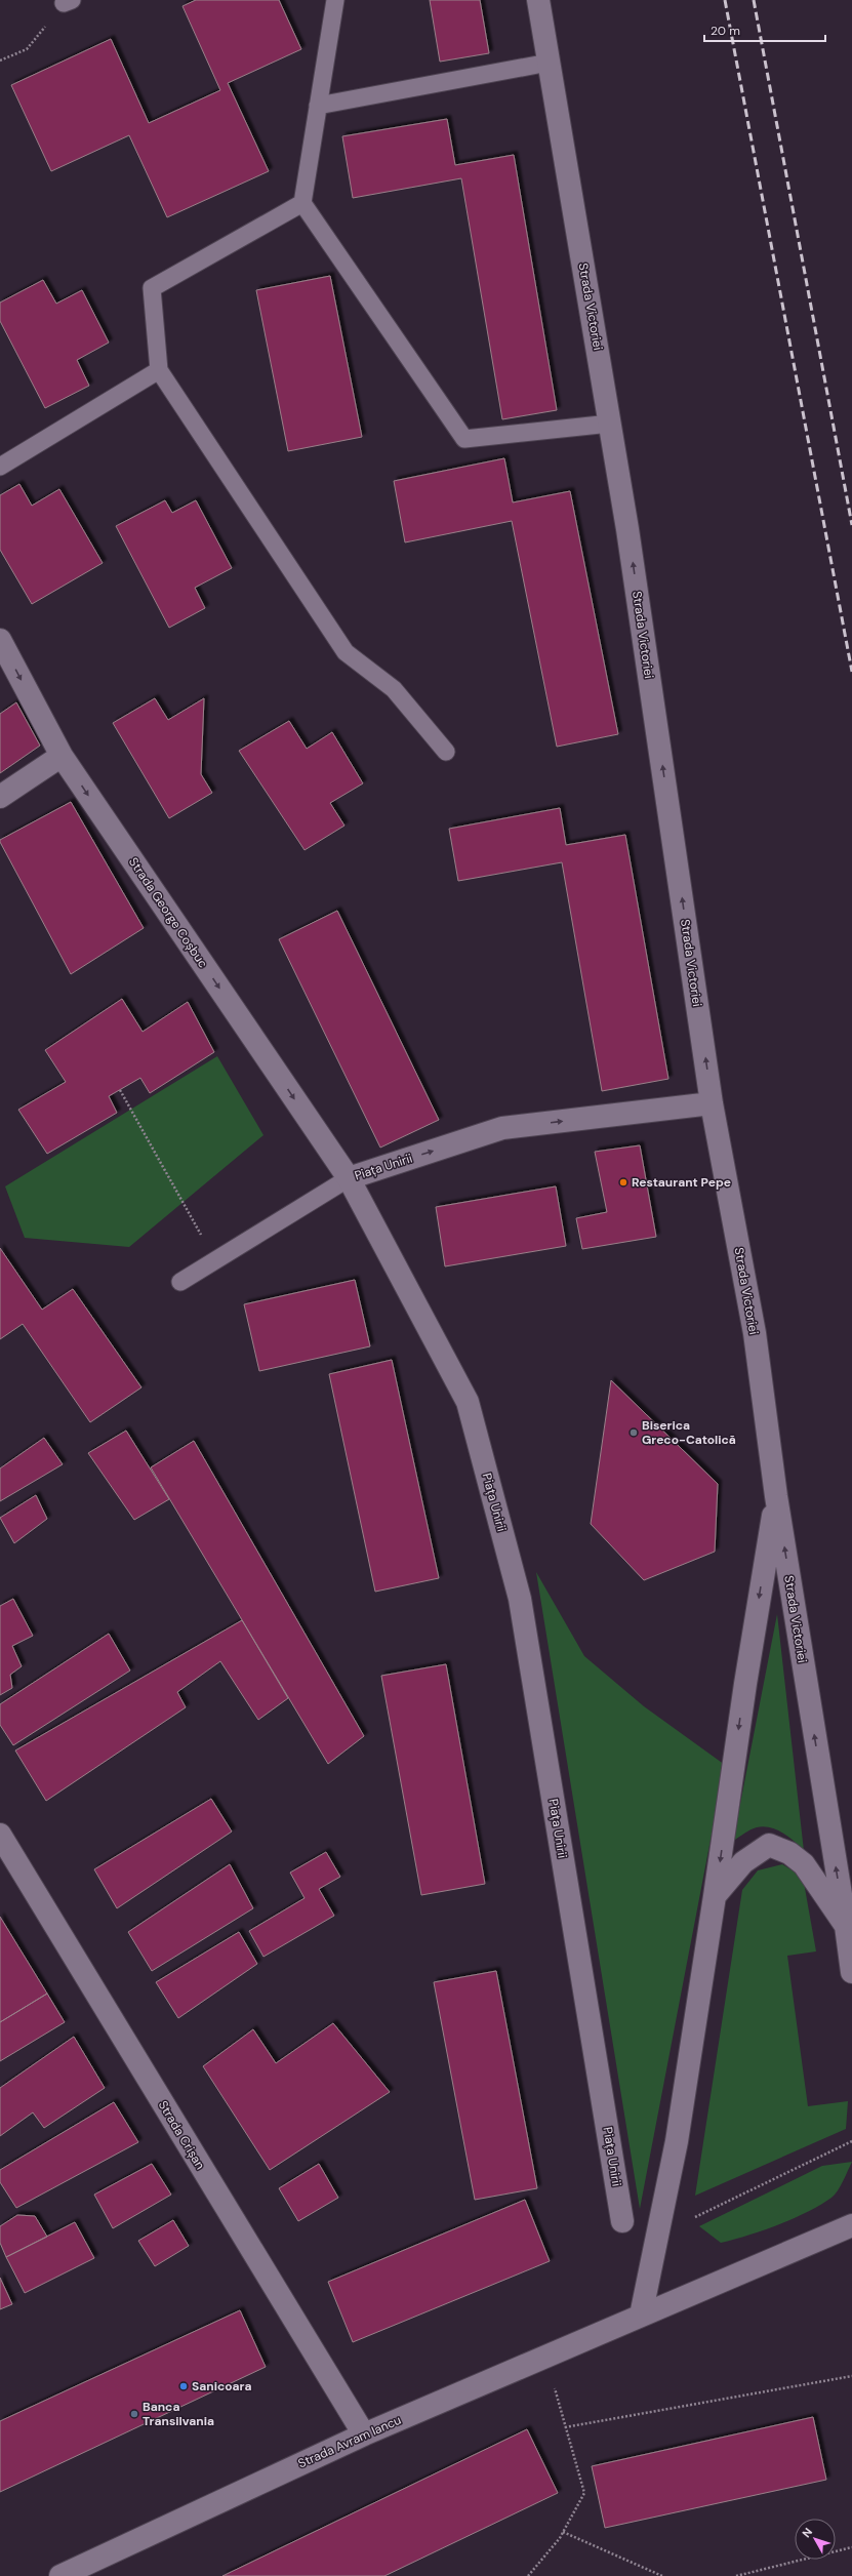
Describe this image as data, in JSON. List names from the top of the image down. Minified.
{"streets":{"street":["Strada Victoriei","Strada George Coșbuc","Piața Unirii","Strada Crișan","Strada Avram Iancu"]},"crossings":[["Strada Victoriei","Piața Unirii"],["Strada George Coșbuc","Piața Unirii"],["Strada Crișan","Strada Avram Iancu"]],"one_way":["Strada George Coșbuc"],"places":["Restaurant Pepe","Biserica Greco-Catolică","Sanicoara","Banca Transilvania"],"scale_bar":"20 m","north":"top left"}
